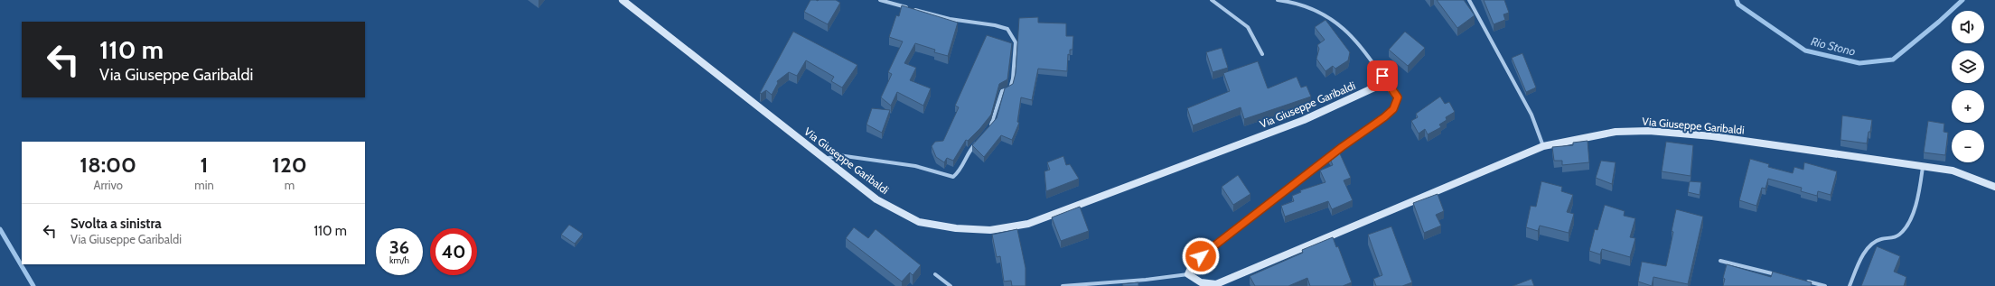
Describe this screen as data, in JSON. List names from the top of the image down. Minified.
{"streets":{"street":["Via Giuseppe Garibaldi"]},"water":["Rio Stono"],"page":{"map_buttons":["+","−"],"turn":["110 m","Via Giuseppe Garibaldi"],"eta":["18:00","Arrivo","1","min","120","m"],"list":[{"name":"Svolta a sinistra","note":"Via Giuseppe Garibaldi","value":"110 m"}],"speed":"36 km/h","limit":"40"}}
